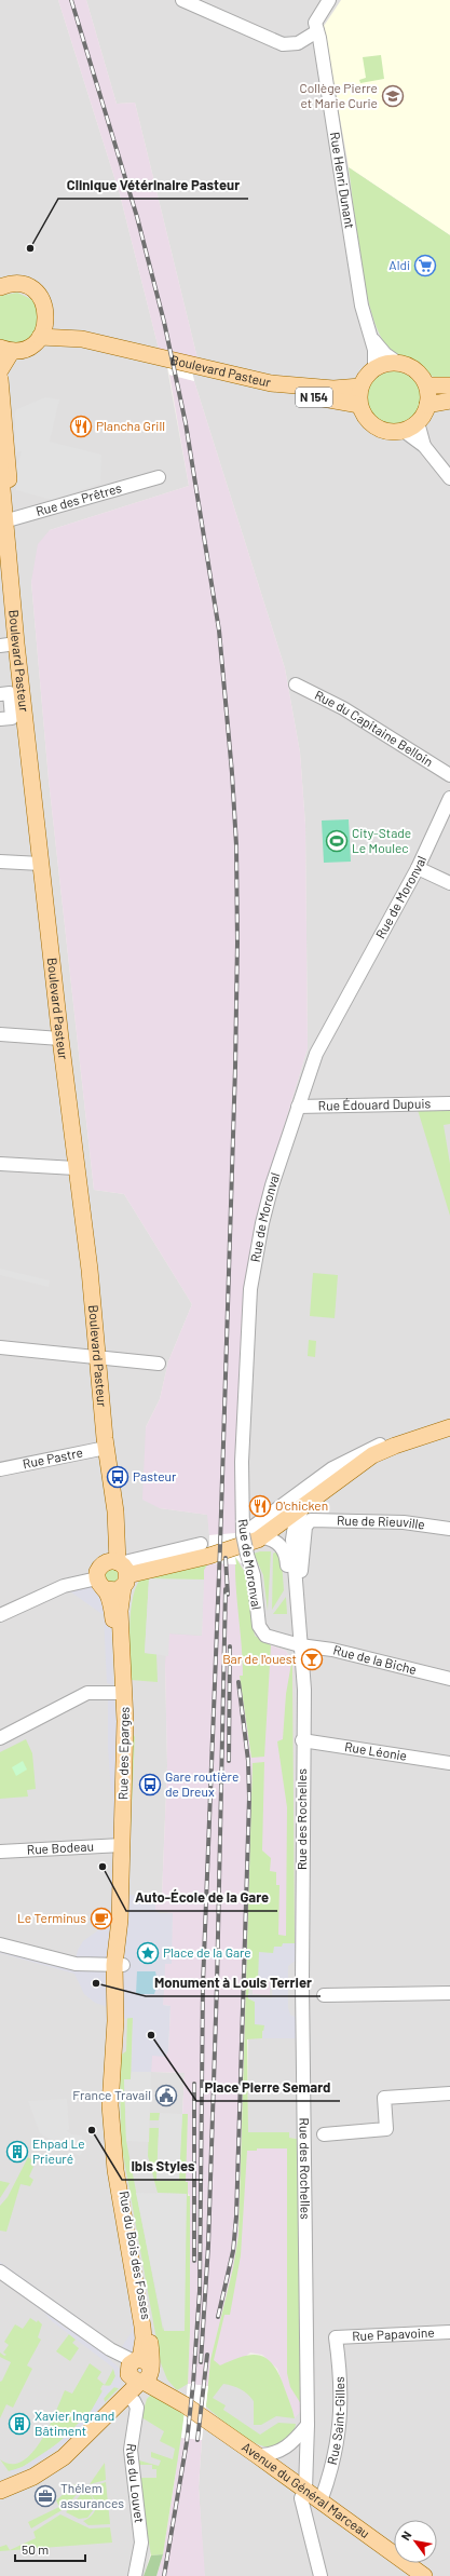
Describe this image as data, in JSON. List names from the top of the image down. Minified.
{"streets":{"main road":["Boulevard Pasteur","N 154","Rue des Eparges","Rue du Bois des Fosses","Avenue du Général Marceau"],"street":["Rue Henri Dunant","Rue des Prêtres","Rue du Capitaine Belloin","Rue de Moronval","Rue Édouard Dupuis","Rue Pastre","Rue de Rieuville","Rue de la Biche","Rue Léonie","Rue des Rochelles","Rue Bodeau","Rue Papavoine","Rue Saint-Gilles","Rue du Louvet"]},"crossings":[["Rue Henri Dunant","Boulevard Pasteur"],["Rue Henri Dunant","N 154"],["Boulevard Pasteur","N 154"],["Boulevard Pasteur","Rue des Prêtres"],["Boulevard Pasteur","Rue Pastre"],["Boulevard Pasteur","Rue des Eparges"],["Rue de Moronval","Rue Édouard Dupuis"],["Rue de Moronval","Rue de la Biche"],["Rue de Moronval","Rue des Rochelles"],["Rue de Rieuville","Rue des Rochelles"],["Rue de la Biche","Rue des Rochelles"],["Rue Léonie","Rue des Rochelles"],["Rue des Eparges","Rue Bodeau"],["Rue des Eparges","Rue du Bois des Fosses"],["Rue des Rochelles","Avenue du Général Marceau"],["Rue du Bois des Fosses","Avenue du Général Marceau"],["Rue Papavoine","Rue Saint-Gilles"],["Rue Saint-Gilles","Avenue du Général Marceau"]],"places":{"school or university":["Collège Pierre et Marie Curie"],"other":["Clinique Vétérinaire Pasteur","Auto-École de la Gare","Monument à Louis Terrier","Place Pierre Semard","Ibis Styles"],"supermarket":["Aldi"],"restaurant":["Plancha Grill","O'chicken"],"sports":["City-Stade Le Moulec"],"bus stop":["Pasteur","Gare routière de Dreux"],"bar":["Bar de l'ouest"],"cafe":["Le Terminus"],"place":["Place de la Gare"],"public building":["France Travail"],"building":["Ehpad Le Prieuré","Xavier Ingrand Bâtiment"],"office":["Thélem assurances"]},"scale_bar":"50 m","north":"top left"}
